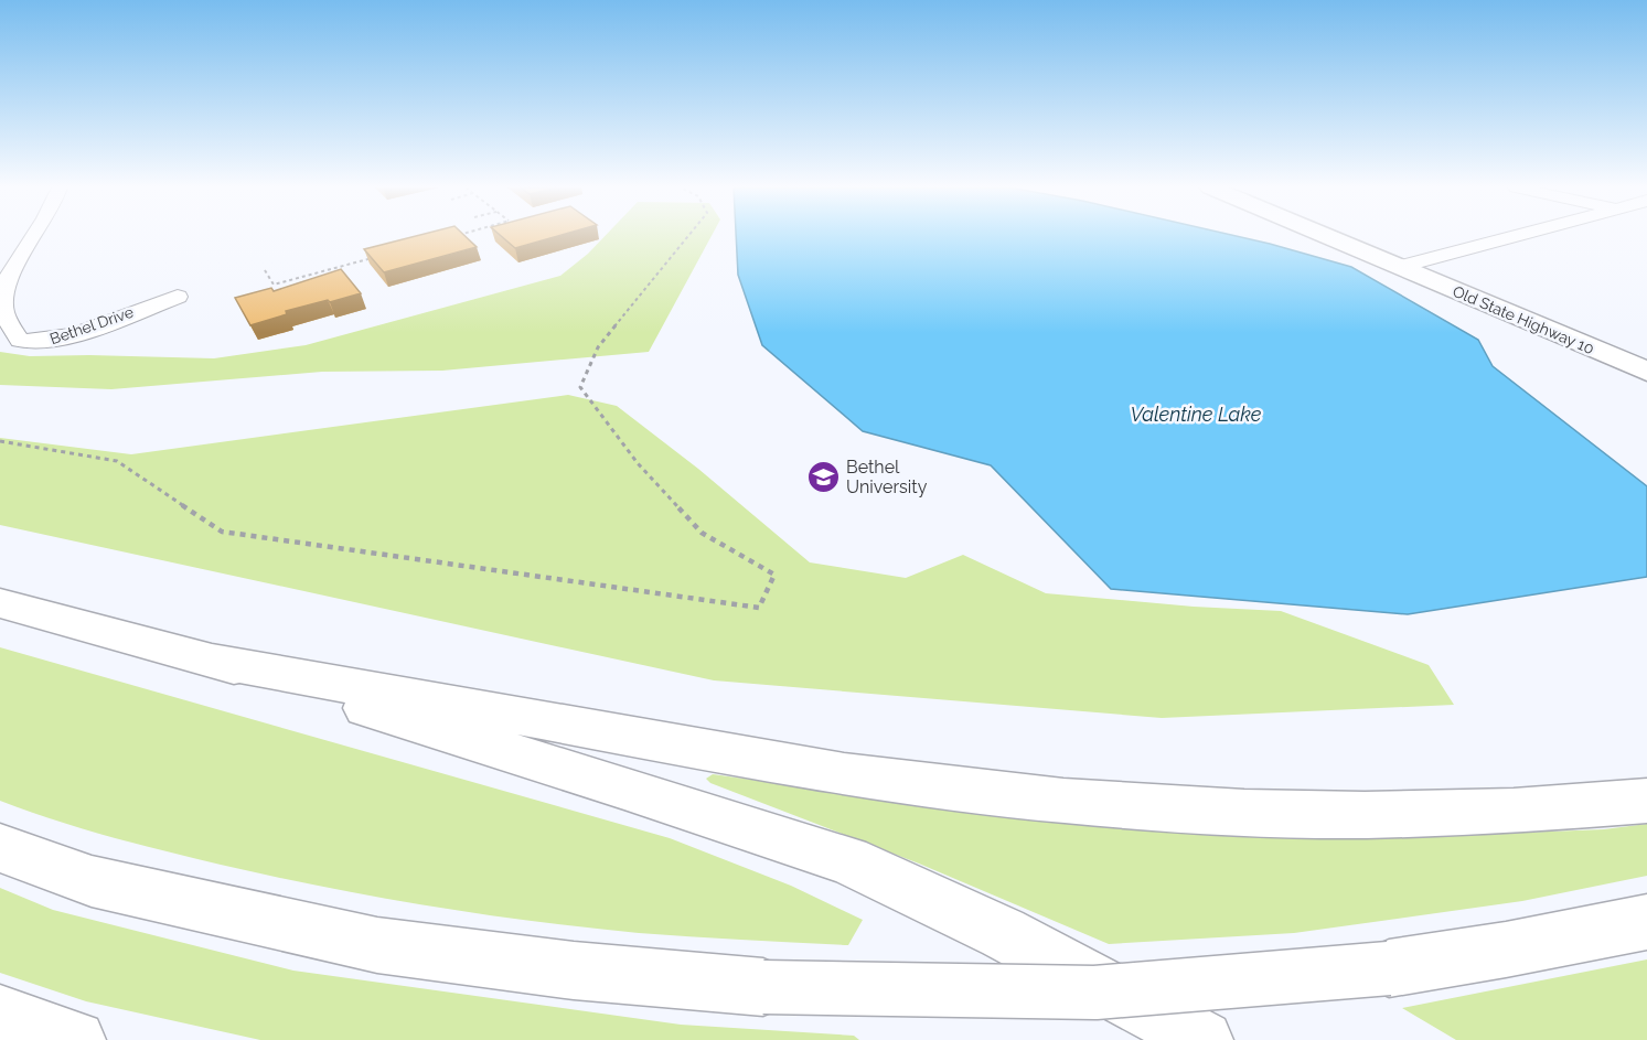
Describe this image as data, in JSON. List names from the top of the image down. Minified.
{"streets":{"main road":["Old State Highway 10"],"street":["Bethel Drive"]},"water":["Valentine Lake"],"places":{"school or university":["Bethel University"]}}
